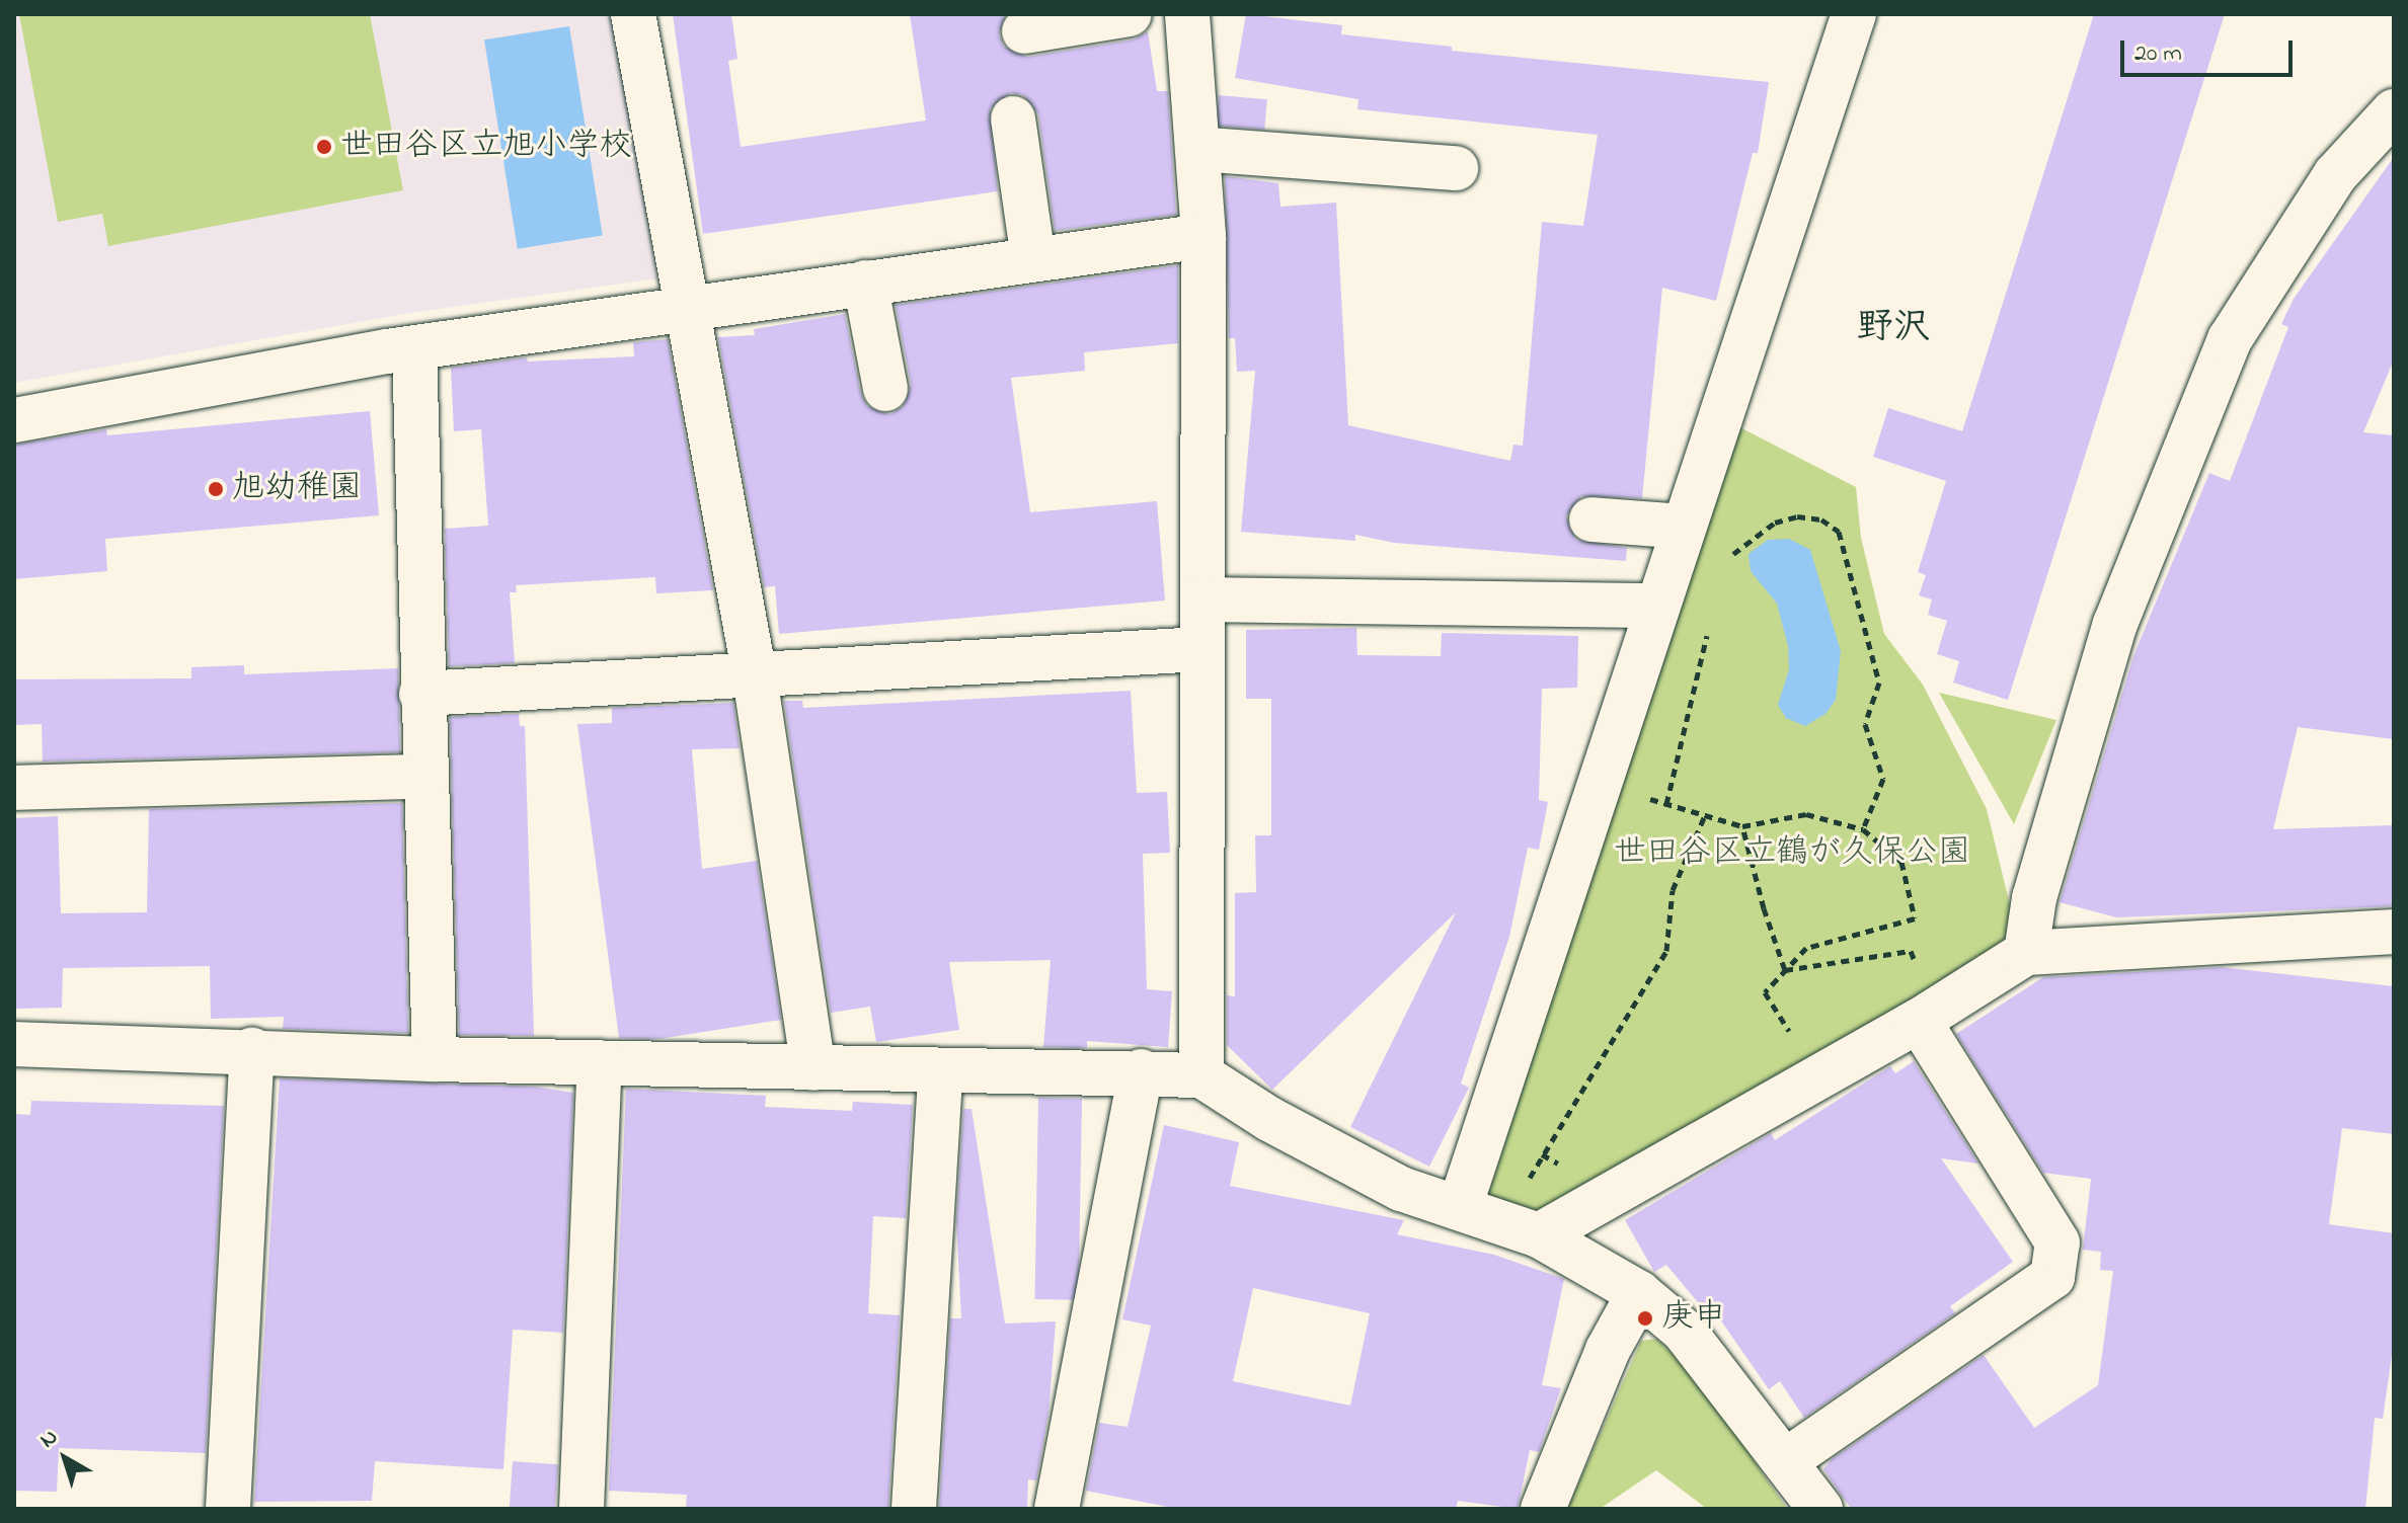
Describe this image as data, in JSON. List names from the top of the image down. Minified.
{"districts":["野沢"],"parks":["世田谷区立鶴が久保公園"],"places":["世田谷区立旭小学校","旭幼稚園","庚申"],"scale_bar":"20 m","north":"top left"}
